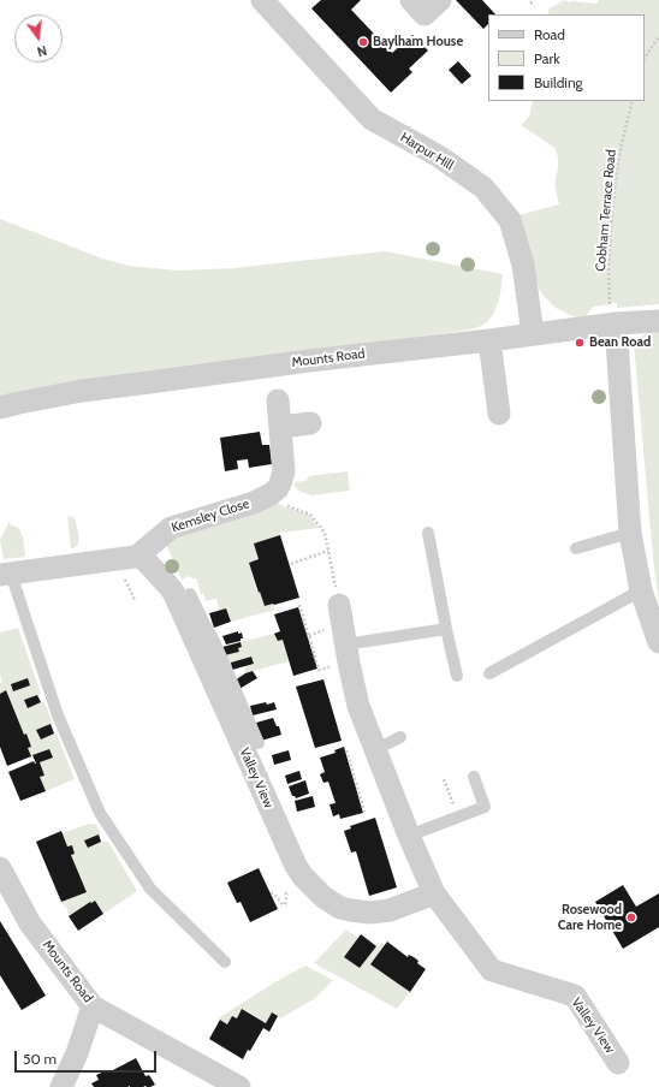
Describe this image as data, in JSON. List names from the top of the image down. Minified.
{"streets":{"street":["Harpur Hill","Mounts Road","Kemsley Close","Valley View"],"path":["Cobham Terrace Road"]},"crossings":[["Harpur Hill","Mounts Road"],["Cobham Terrace Road","Mounts Road"],["Kemsley Close","Valley View"]],"places":["Baylham House","Bean Road","Rosewood Care Home"],"legend":["Road","Park","Building"],"scale_bar":"50 m","north":"bottom"}
